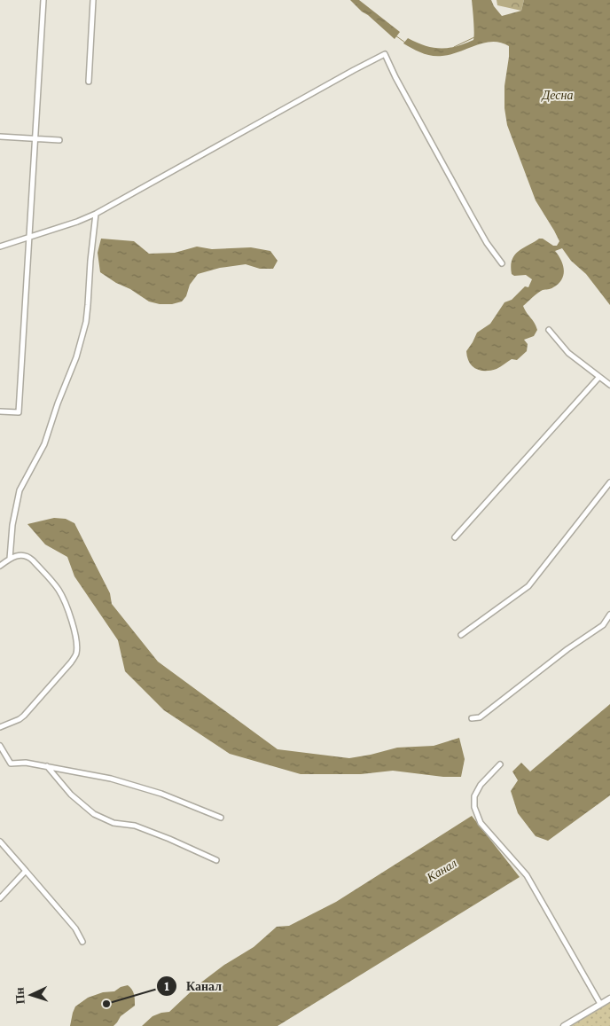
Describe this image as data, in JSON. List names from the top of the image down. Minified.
{"water":["Десна","Канал"],"places":["Канал"],"north":"left"}
